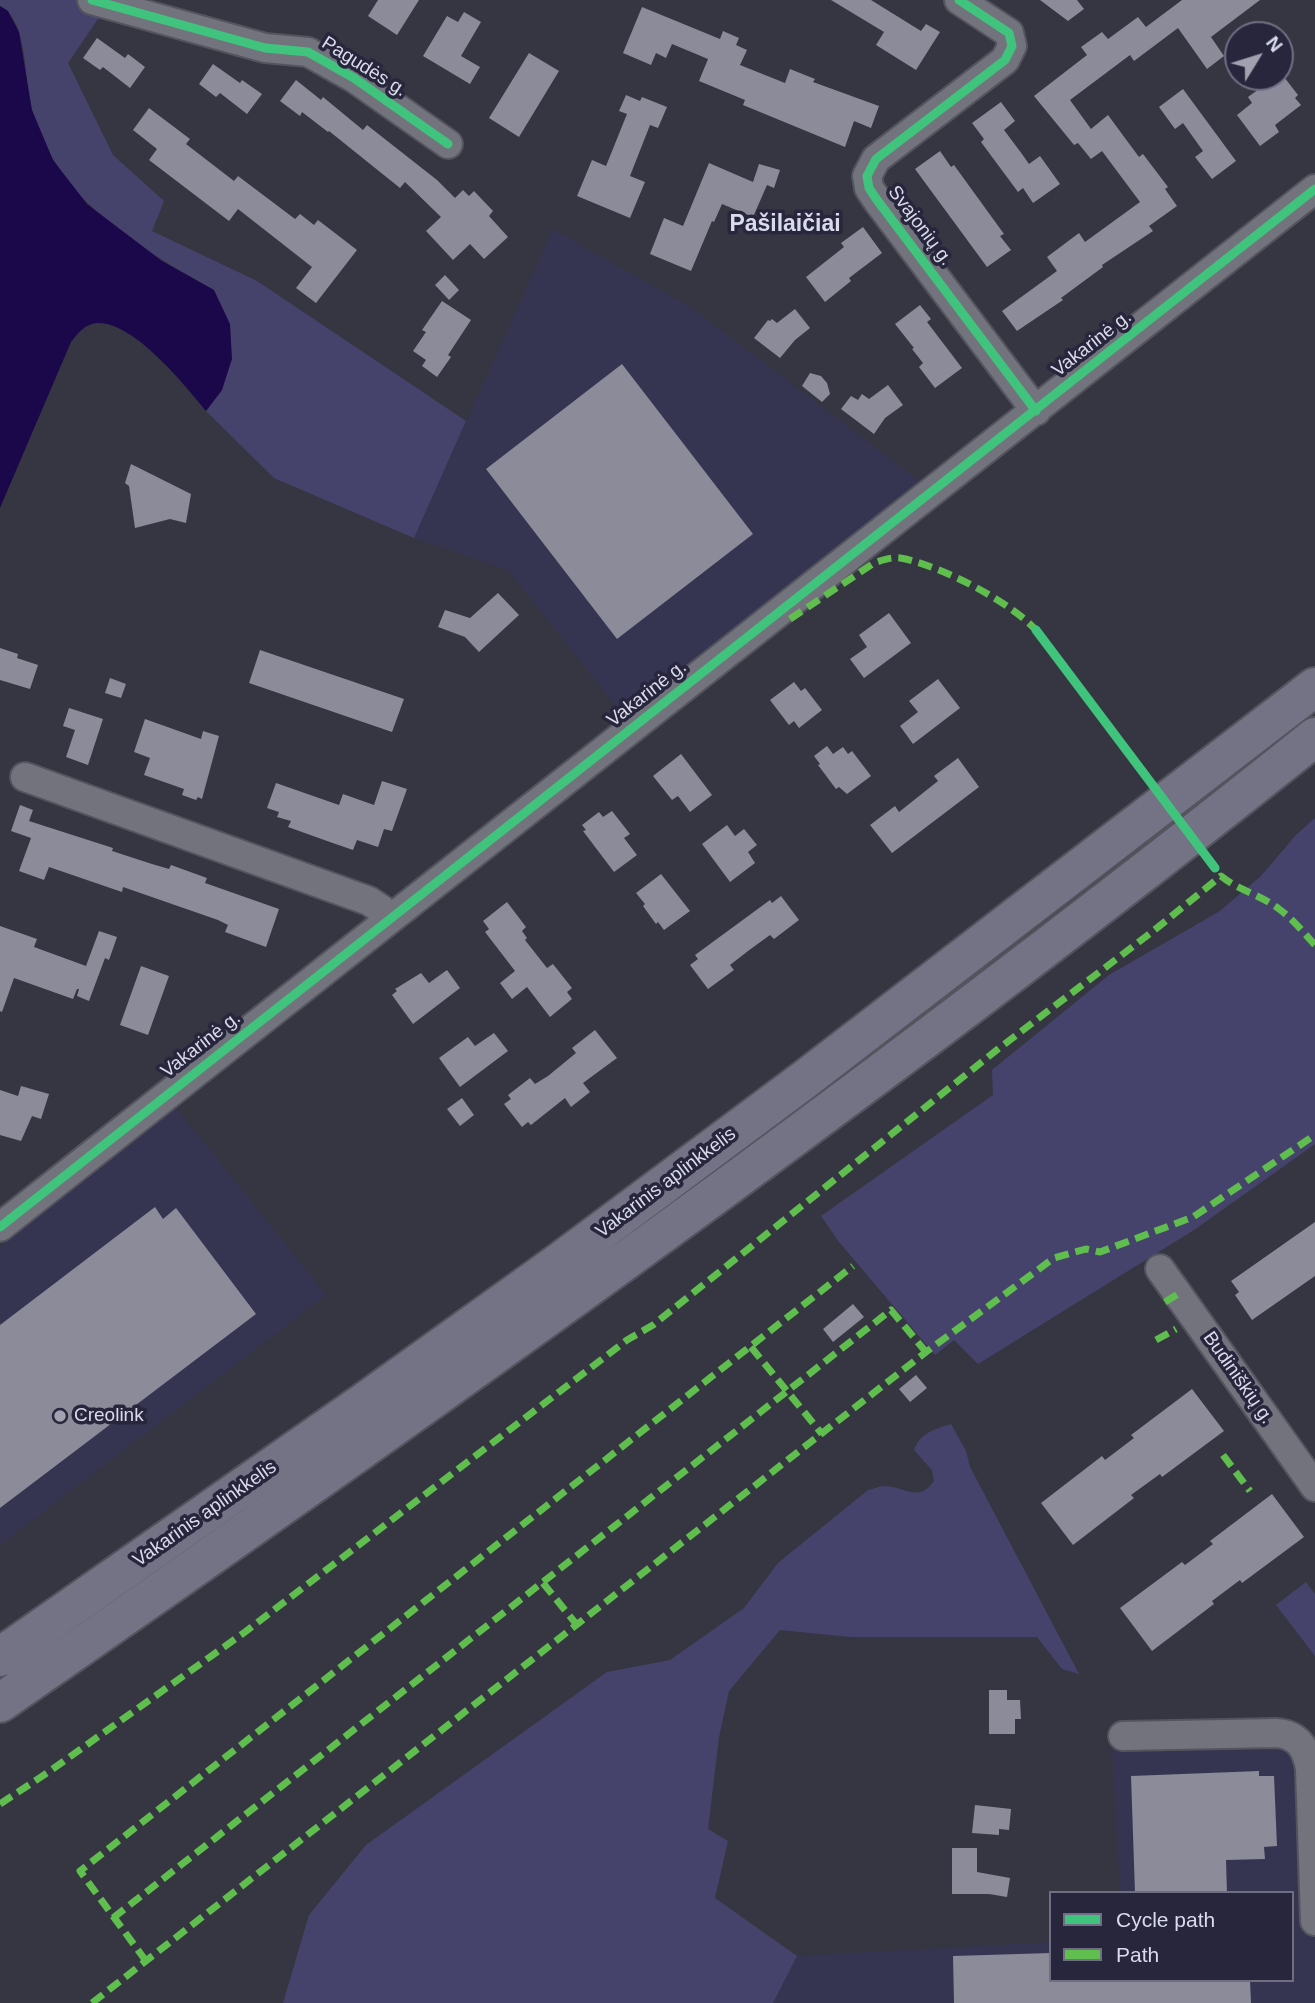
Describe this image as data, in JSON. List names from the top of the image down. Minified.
{"streets":{"highway":["Vakarinis aplinkkelis"],"street":["Pagudės g.","Svajonių g.","Vakarinė g.","Budiniškių g."]},"crossings":[["Svajonių g.","Vakarinė g."]],"districts":["Pašilaičiai"],"places":["Creolink"],"legend":["Cycle path","Path"],"north":"top right"}
